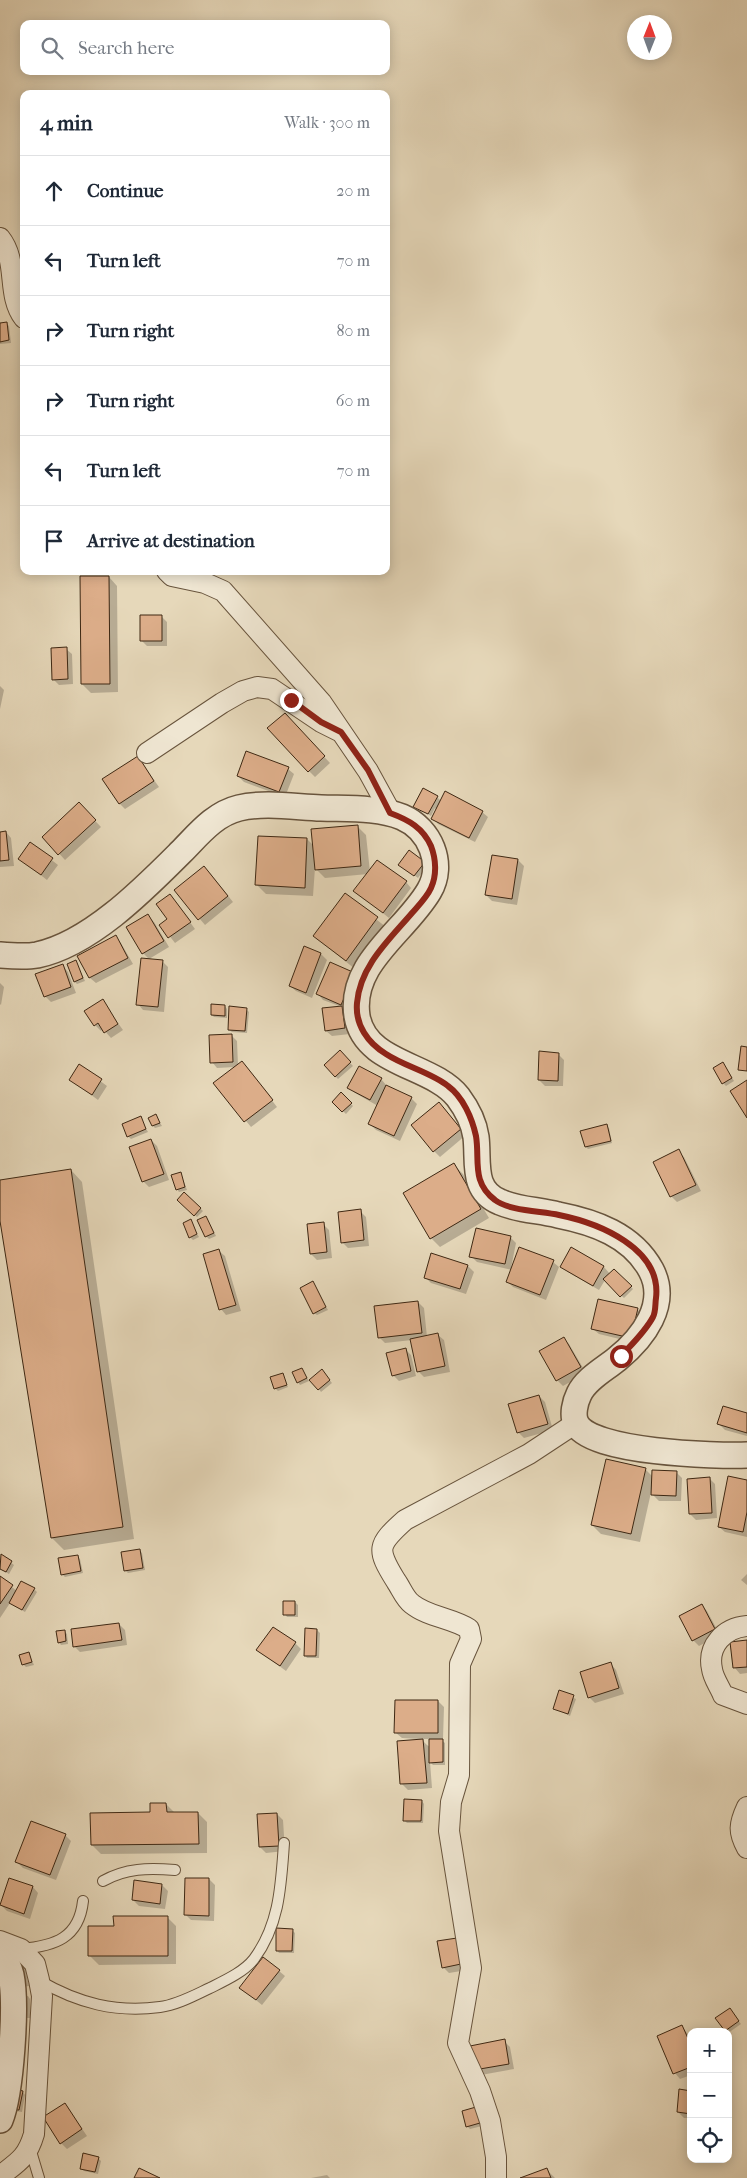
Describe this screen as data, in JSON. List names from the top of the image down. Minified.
{"north":"top","page":{"search":"Search here","heading":["4 min","Walk · 300 m"],"list":[["Continue","20 m"],["Turn left","70 m"],["Turn right","80 m"],["Turn right","60 m"],["Turn left","70 m"],"Arrive at destination"],"map_buttons":["+","−"]}}
